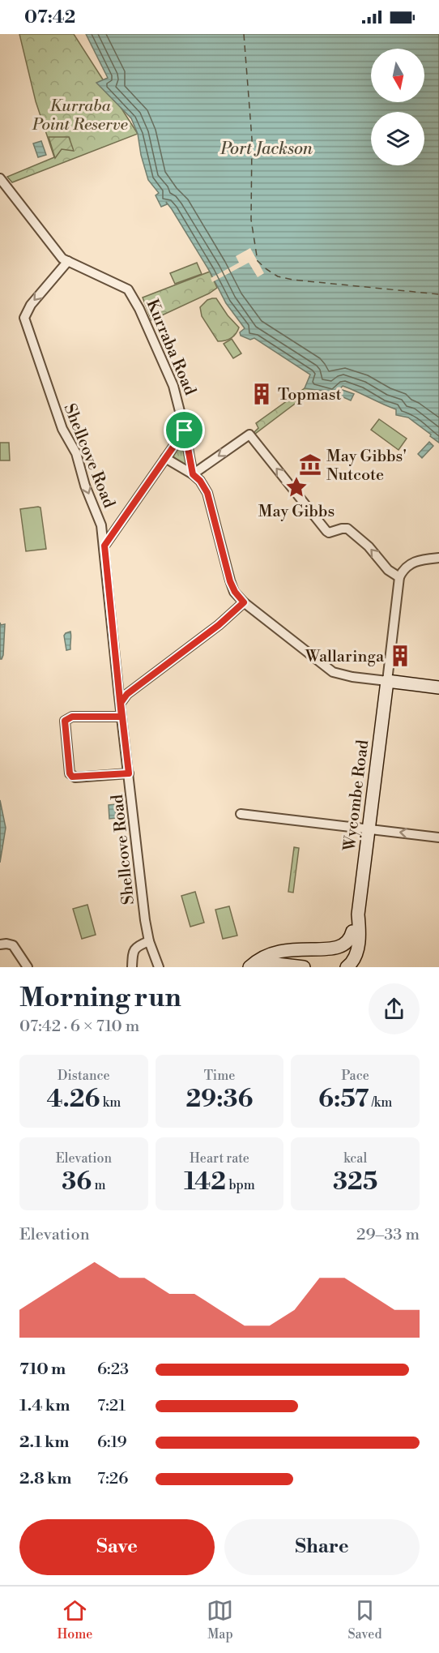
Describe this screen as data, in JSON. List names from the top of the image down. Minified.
{"streets":{"main road":["Kurraba Road","Wycombe Road"],"street":["Shellcove Road"]},"crossings":[["Kurraba Road","Shellcove Road"],["Kurraba Road","Wycombe Road"]],"one_way":["Shellcove Road"],"water":["Port Jackson"],"parks":["Kurraba Point Reserve"],"places":{"building":["Topmast","Wallaringa"],"museum":["May Gibbs' Nutcote"],"place":["May Gibbs"]},"north":"bottom","page":{"status":"07:42","heading":["Morning run","07:42 · 6 × 710 m"],"stats":[["Distance","4.26 km"],["Time","29:36"],["Pace","6:57 /km"],["Elevation","36 m"],["Heart rate","142 bpm"],["kcal","325"]],"chart":["Elevation","29–33 m"],"list":[{"name":"710 m","note":"6:23"},{"name":"1.4 km","note":"7:21"},{"name":"2.1 km","note":"6:19"},{"name":"2.8 km","note":"7:26"}],"buttons":["Save","Share"],"tabs":["Home","Map","Saved"]}}
